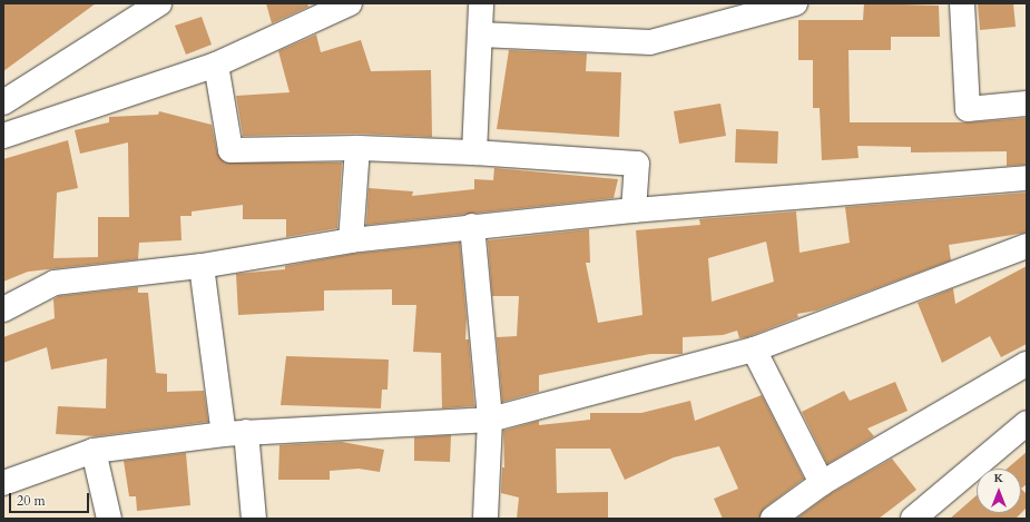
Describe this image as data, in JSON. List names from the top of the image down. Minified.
{"scale_bar":"20 m","north":"top"}
